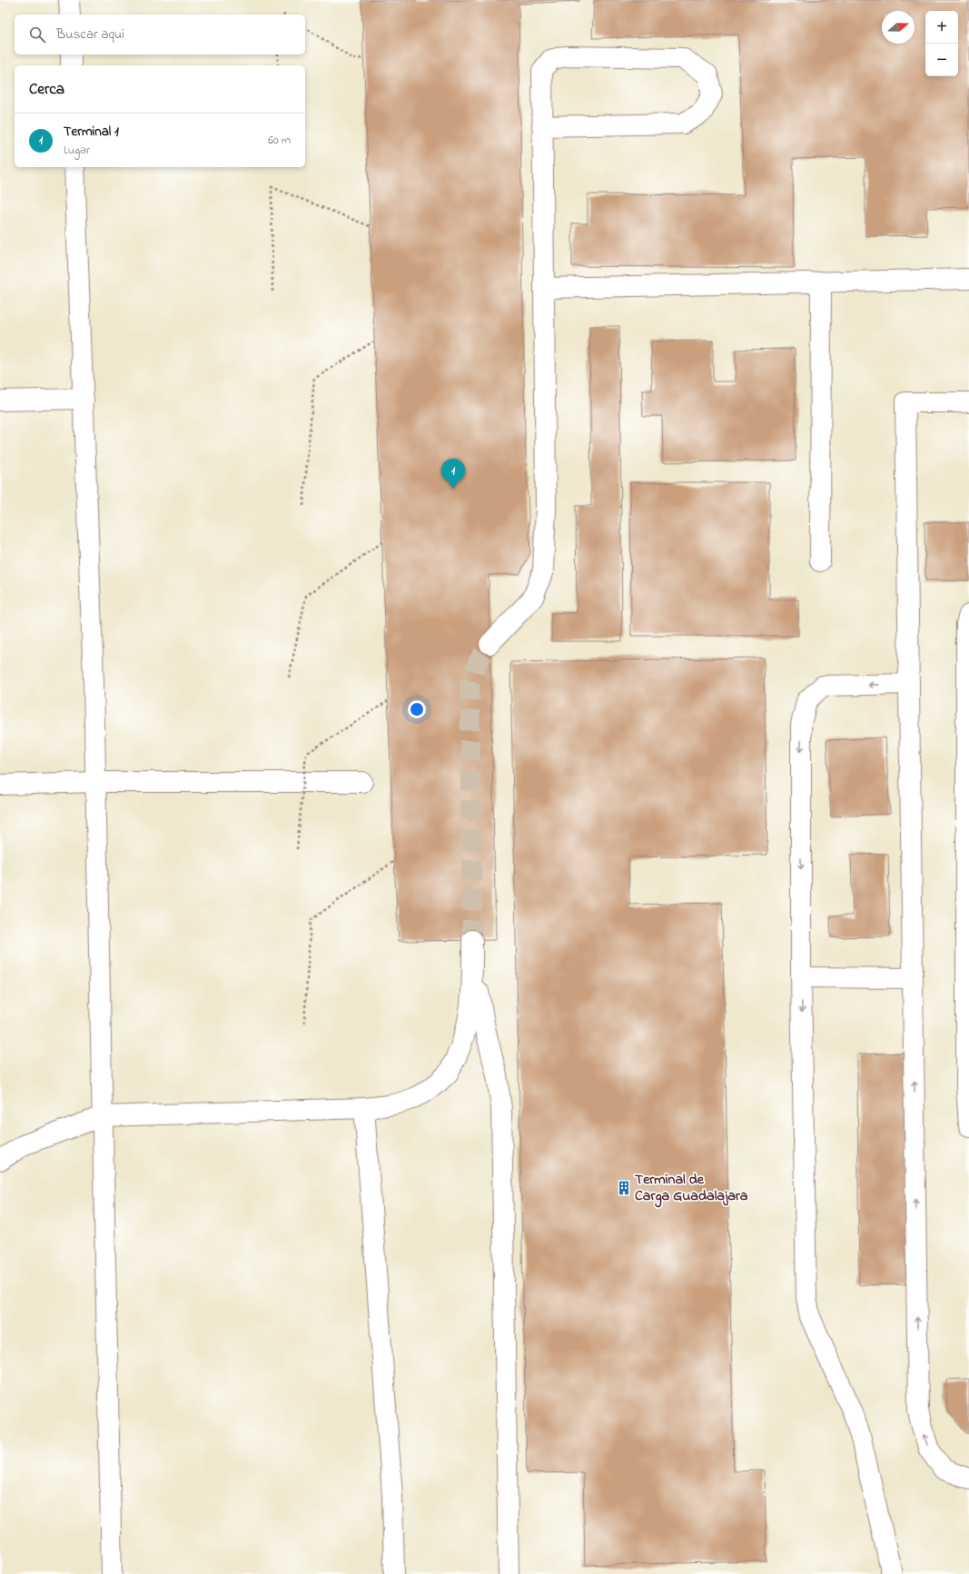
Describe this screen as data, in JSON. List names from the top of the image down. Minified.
{"places":{"building":["Terminal de Carga Guadalajara"]},"north":"right","page":{"map_buttons":["+","−"],"search":"Buscar aquí","heading":"Cerca","list":[{"mark":"1","name":"Terminal 1","note":"Lugar","value":"60 m"}],"pins":"1"}}
